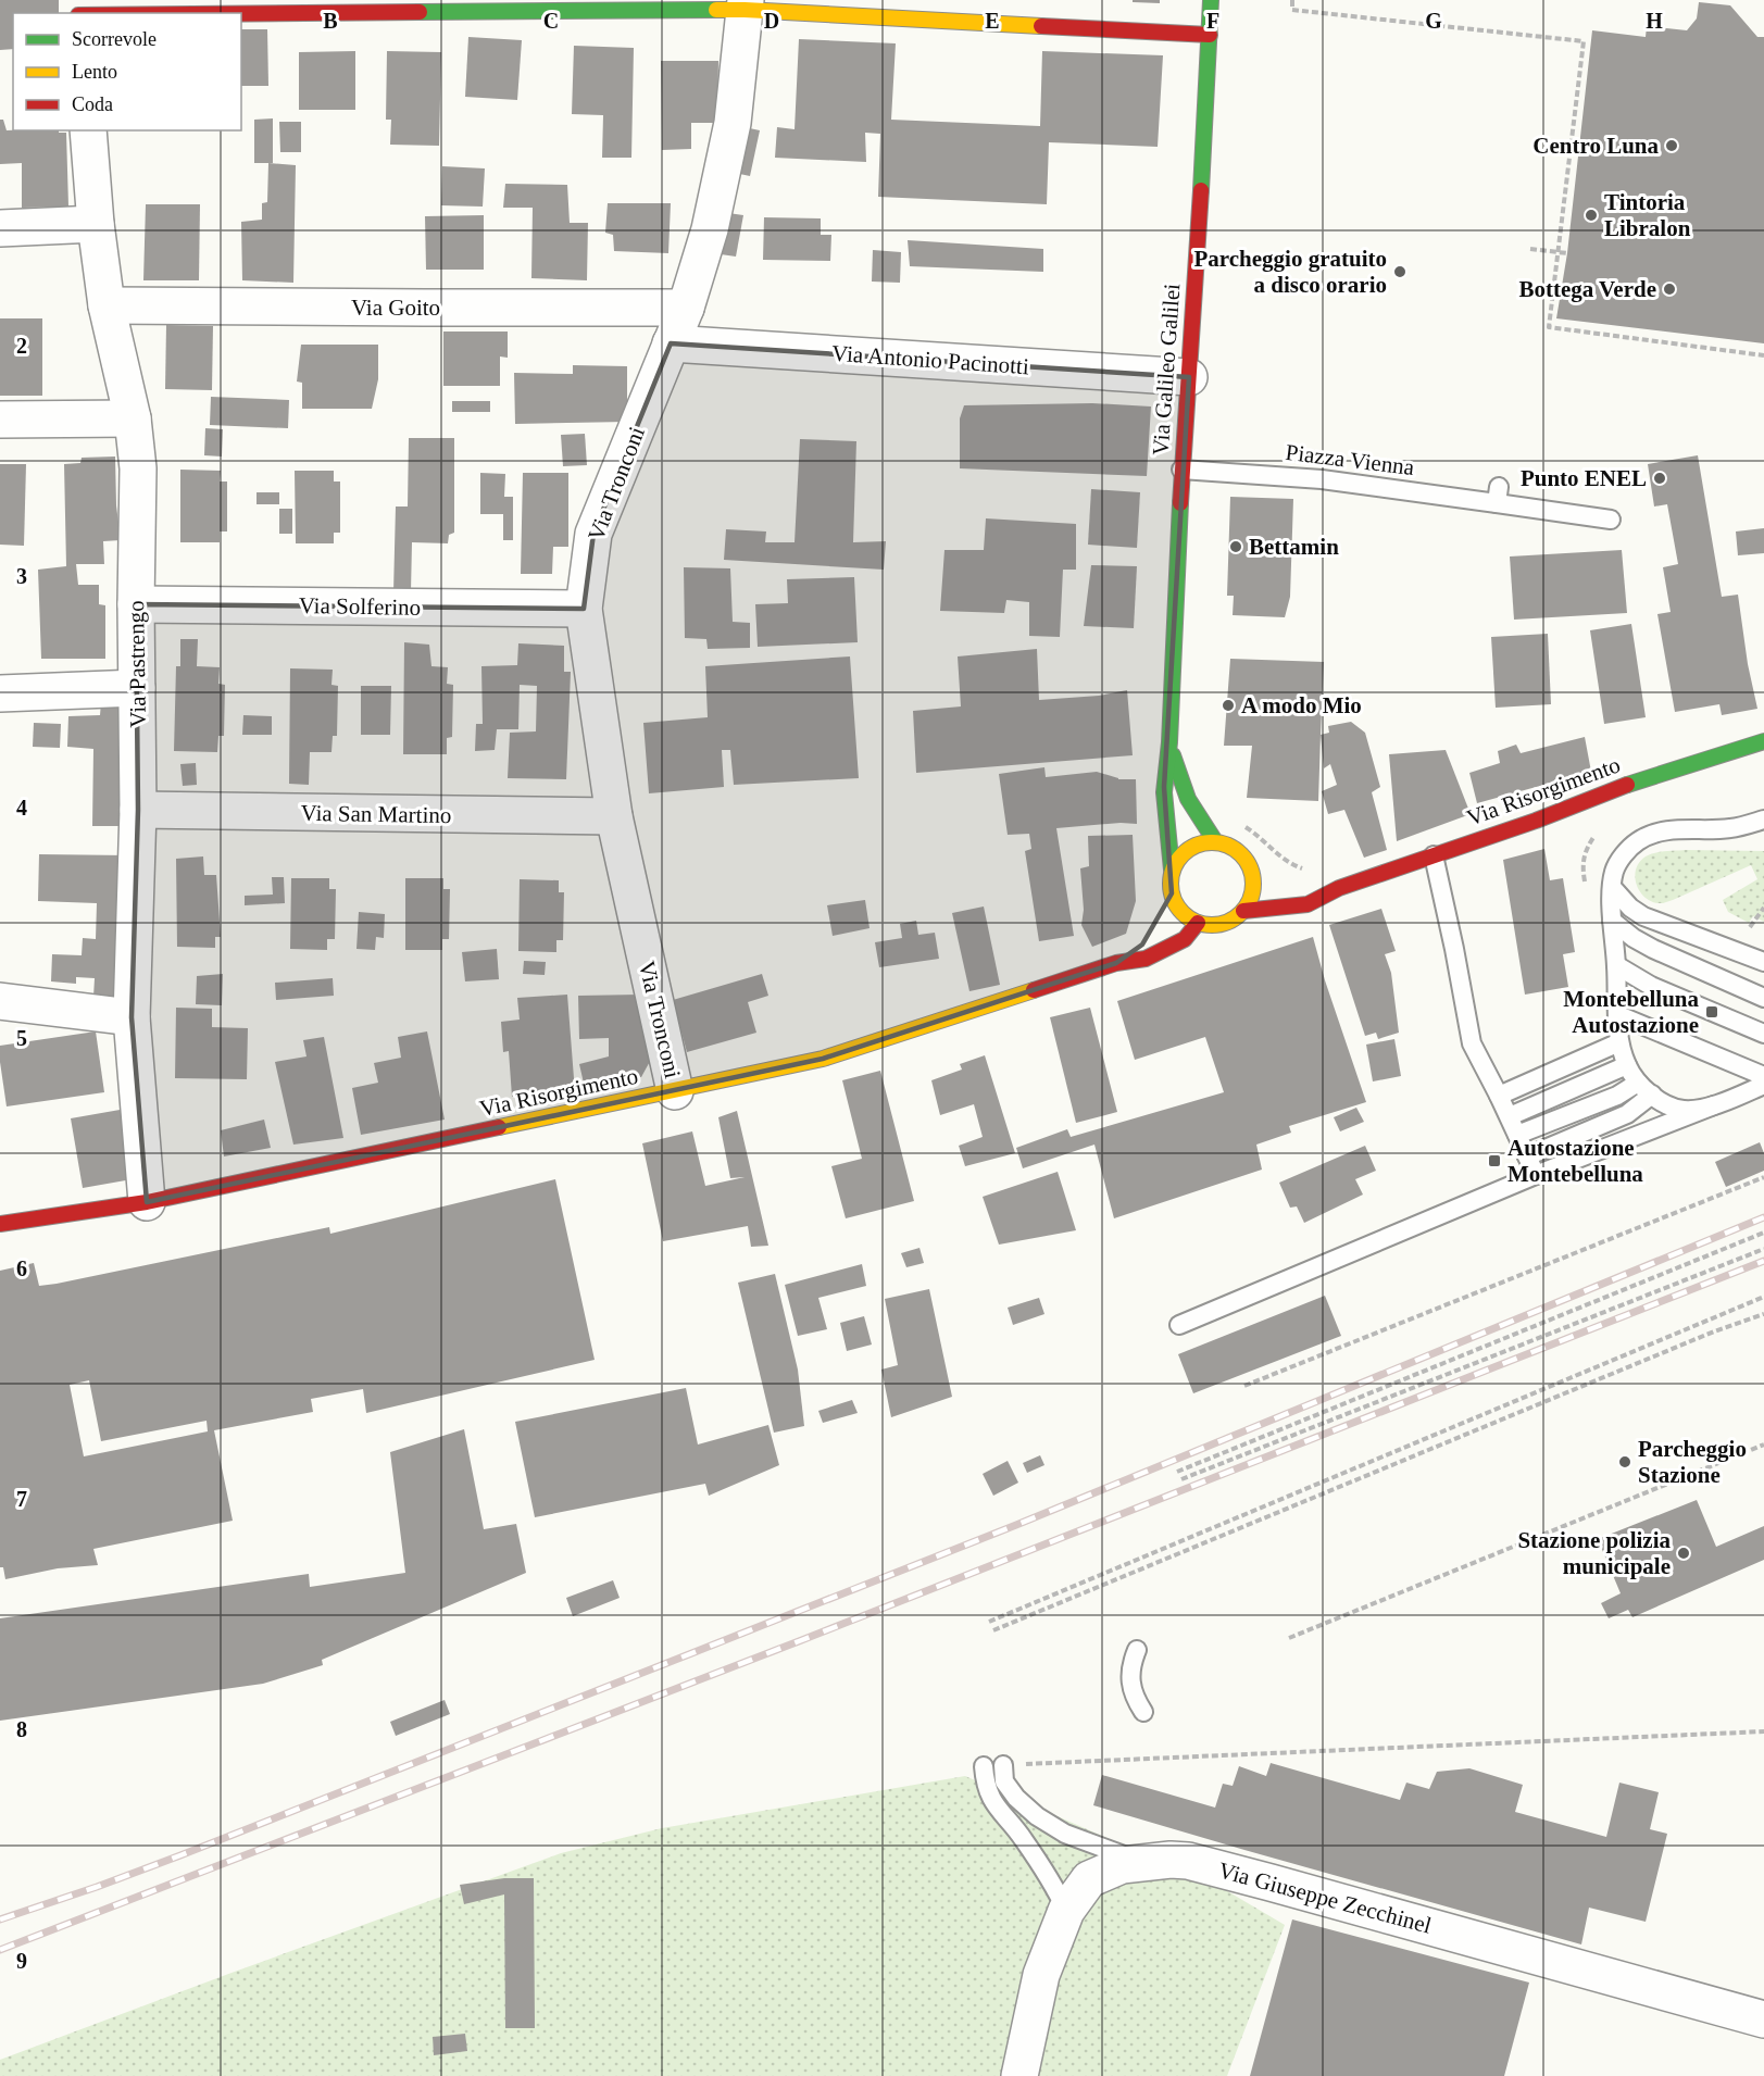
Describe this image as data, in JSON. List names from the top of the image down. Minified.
{"streets":{"street":["Via Goito","Via Antonio Pacinotti","Via Galileo Galilei","Via Tronconi","Via Solferino","Via Pastrengo","Via Risorgimento","Via San Martino","Via Giuseppe Zecchinel"],"lane":["Piazza Vienna"]},"crossings":[["Via Goito","Via Tronconi"],["Via Goito","Via Pastrengo"],["Via Antonio Pacinotti","Via Galileo Galilei"],["Via Antonio Pacinotti","Via Tronconi"],["Via Galileo Galilei","Piazza Vienna"],["Via Galileo Galilei","Via Risorgimento"],["Via Tronconi","Via Solferino"],["Via Tronconi","Via Risorgimento"],["Via Tronconi","Via San Martino"],["Via Solferino","Via Pastrengo"],["Via Pastrengo","Via Risorgimento"],["Via Pastrengo","Via San Martino"]],"places":{"other":["Centro Luna","Tintoria Libralon","Parcheggio gratuito a disco orario","Bottega Verde","Punto ENEL","Bettamin","A modo Mio","Parcheggio Stazione","Stazione polizia municipale"],"transit":["Montebelluna Autostazione","Autostazione Montebelluna"]},"legend":["Scorrevole","Lento","Coda"],"grid":{"columns":["B","C","D","E","F","G","H"],"rows":["2","3","4","5","6","7","8","9"]}}
